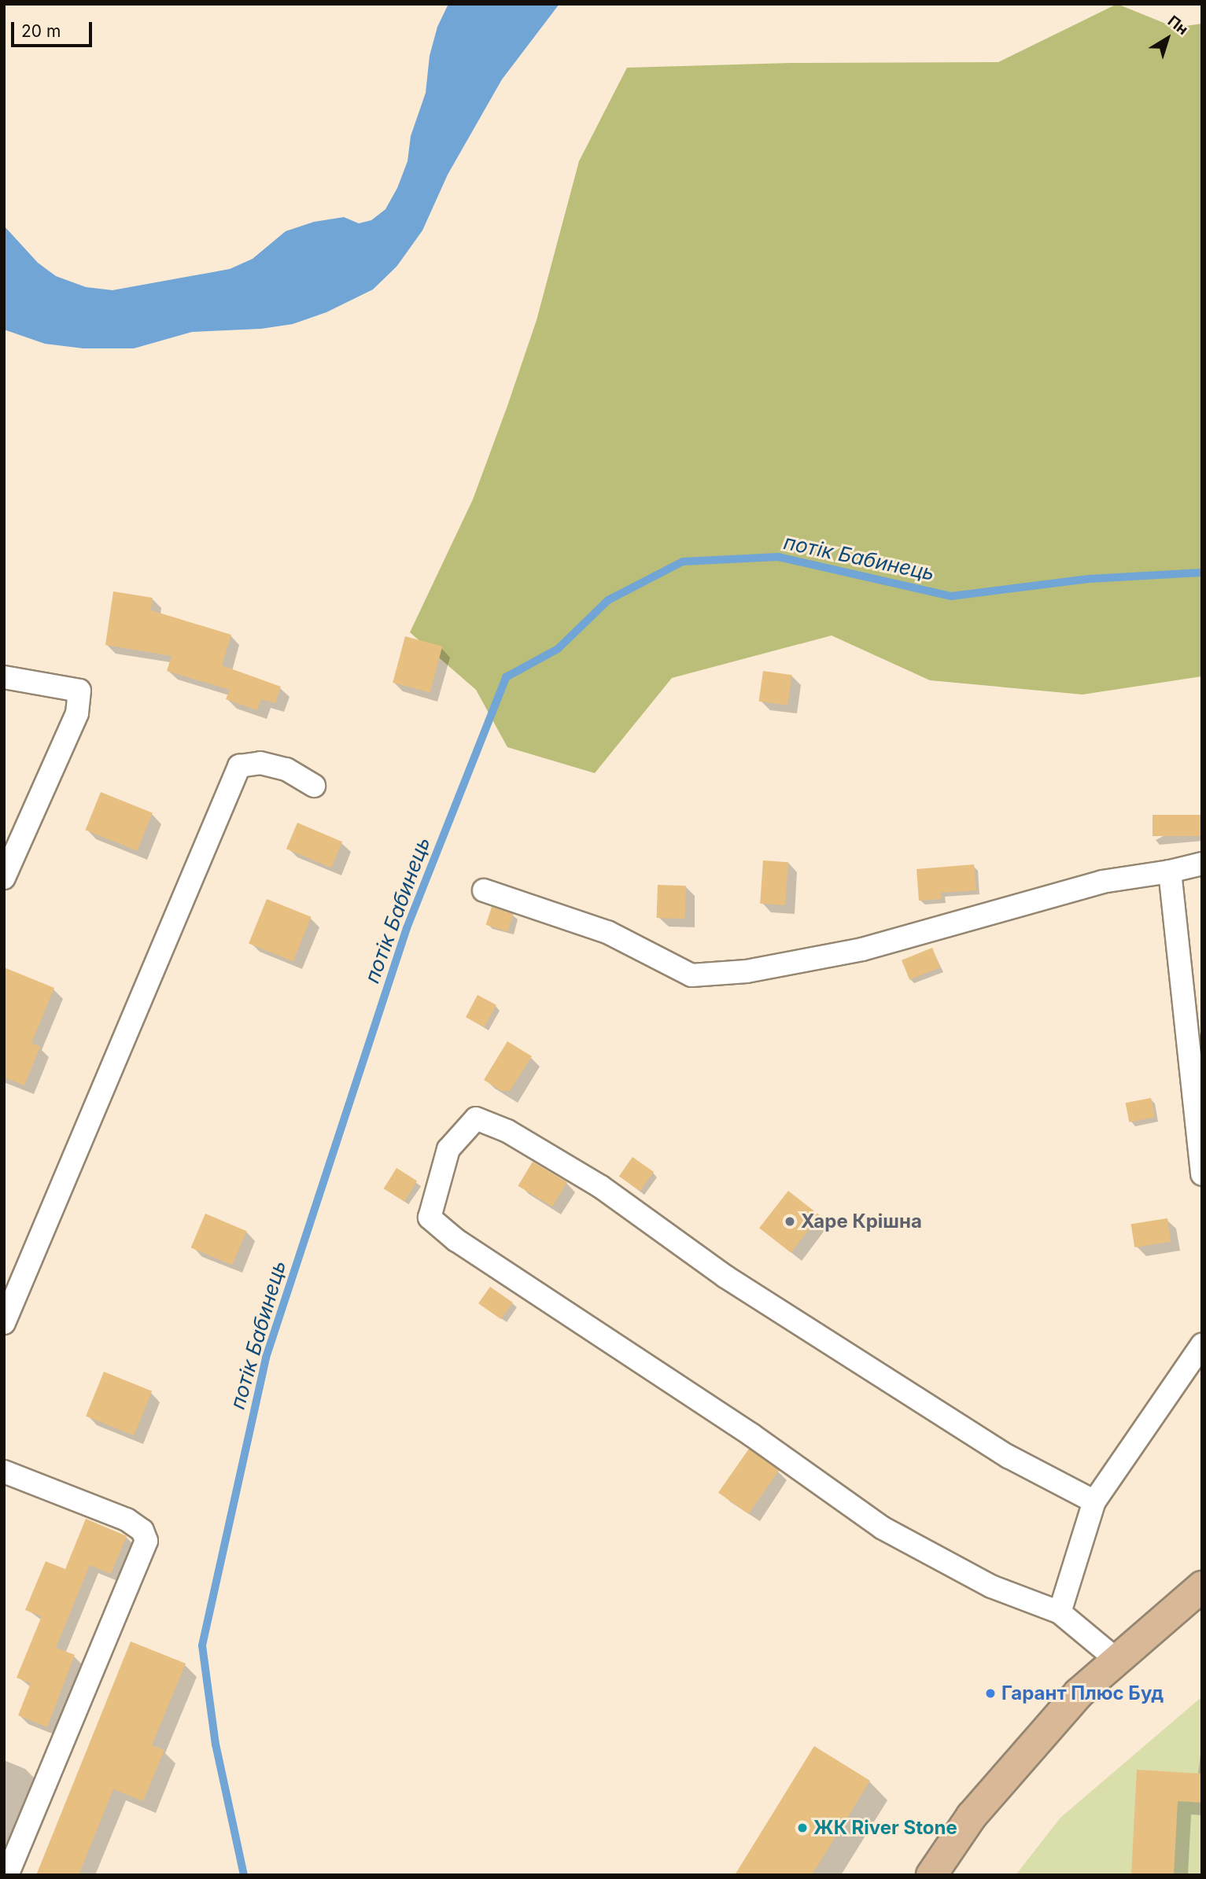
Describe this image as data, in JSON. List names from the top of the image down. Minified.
{"water":["потік Бабинець"],"places":["Харе Крішна","Гарант Плюс Буд","ЖК River Stone"],"scale_bar":"20 m","north":"top right"}
